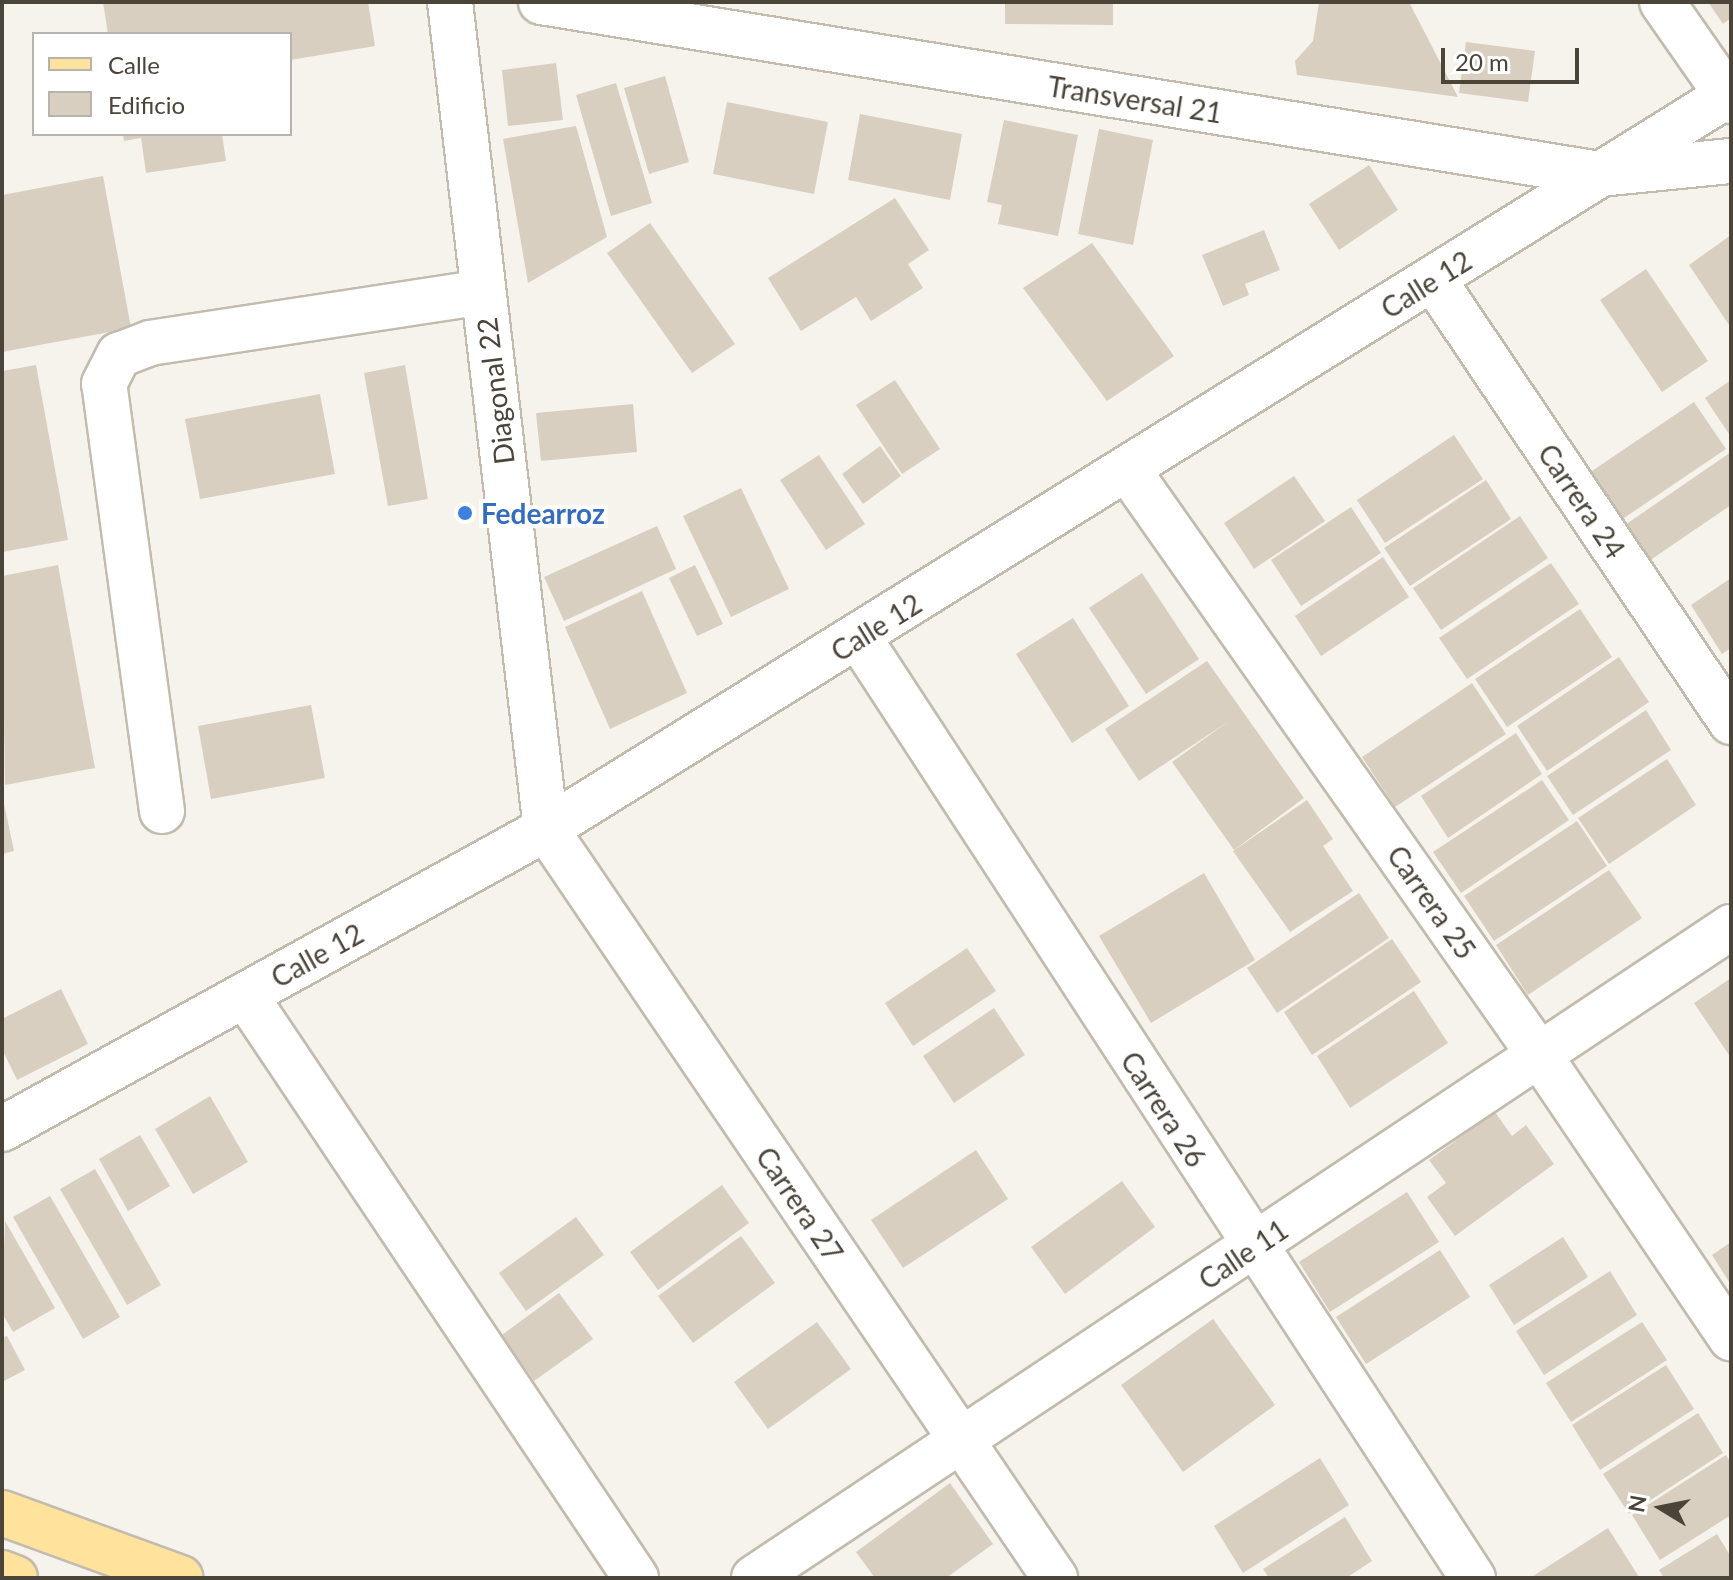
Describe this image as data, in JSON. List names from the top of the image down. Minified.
{"streets":{"street":["Transversal 21","Calle 12","Diagonal 22","Carrera 24","Carrera 25","Carrera 26","Carrera 27","Calle 11"]},"crossings":[["Transversal 21","Calle 12"],["Calle 12","Diagonal 22"],["Calle 12","Carrera 24"],["Calle 12","Carrera 25"],["Calle 12","Carrera 26"],["Calle 12","Carrera 27"],["Diagonal 22","Carrera 27"],["Carrera 25","Calle 11"],["Carrera 26","Calle 11"],["Carrera 27","Calle 11"]],"places":["Fedearroz"],"legend":["Calle","Edificio"],"scale_bar":"20 m","north":"left"}
